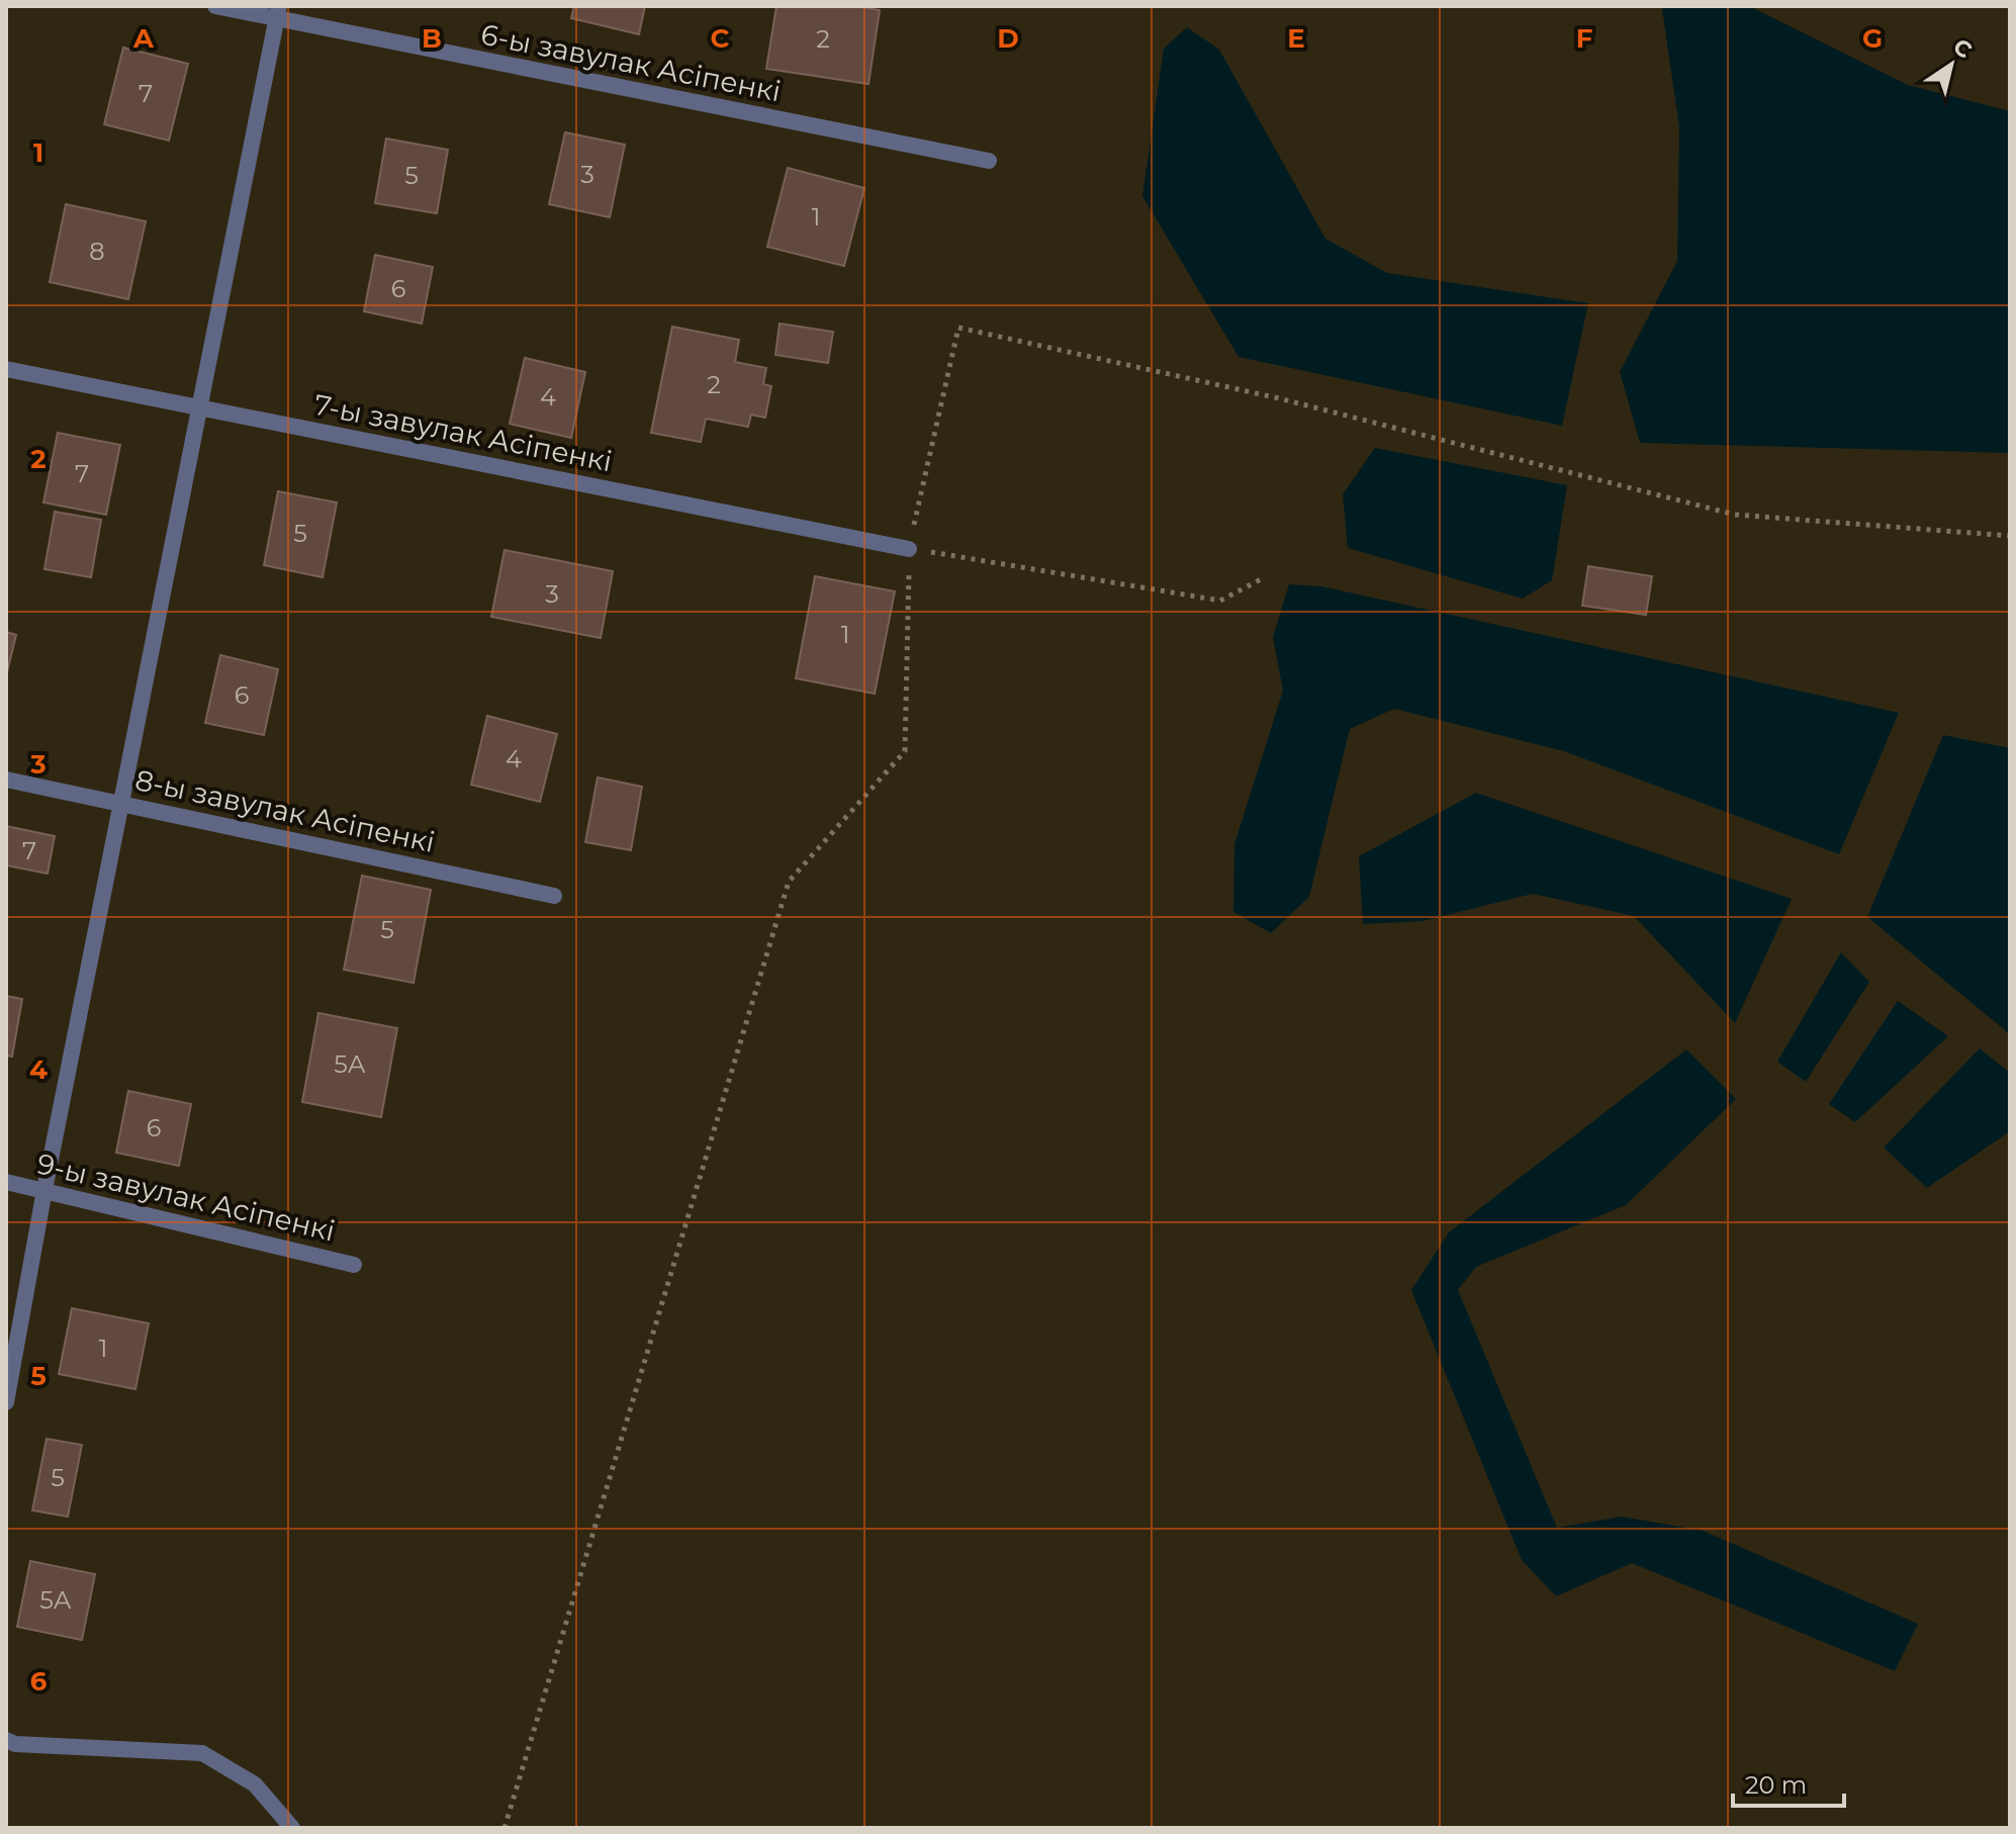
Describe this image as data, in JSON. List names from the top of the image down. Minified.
{"streets":{"street":["6-ы завулак Асіпенкі","7-ы завулак Асіпенкі","8-ы завулак Асіпенкі","9-ы завулак Асіпенкі"]},"house_numbers":["2","7","3","5","1","8","6","2","4","7","5","3","1","6","4","7","5","5А","6","1","5","5А"],"scale_bar":"20 m","north":"top right","grid":{"columns":["A","B","C","D","E","F","G"],"rows":["1","2","3","4","5","6"]}}
